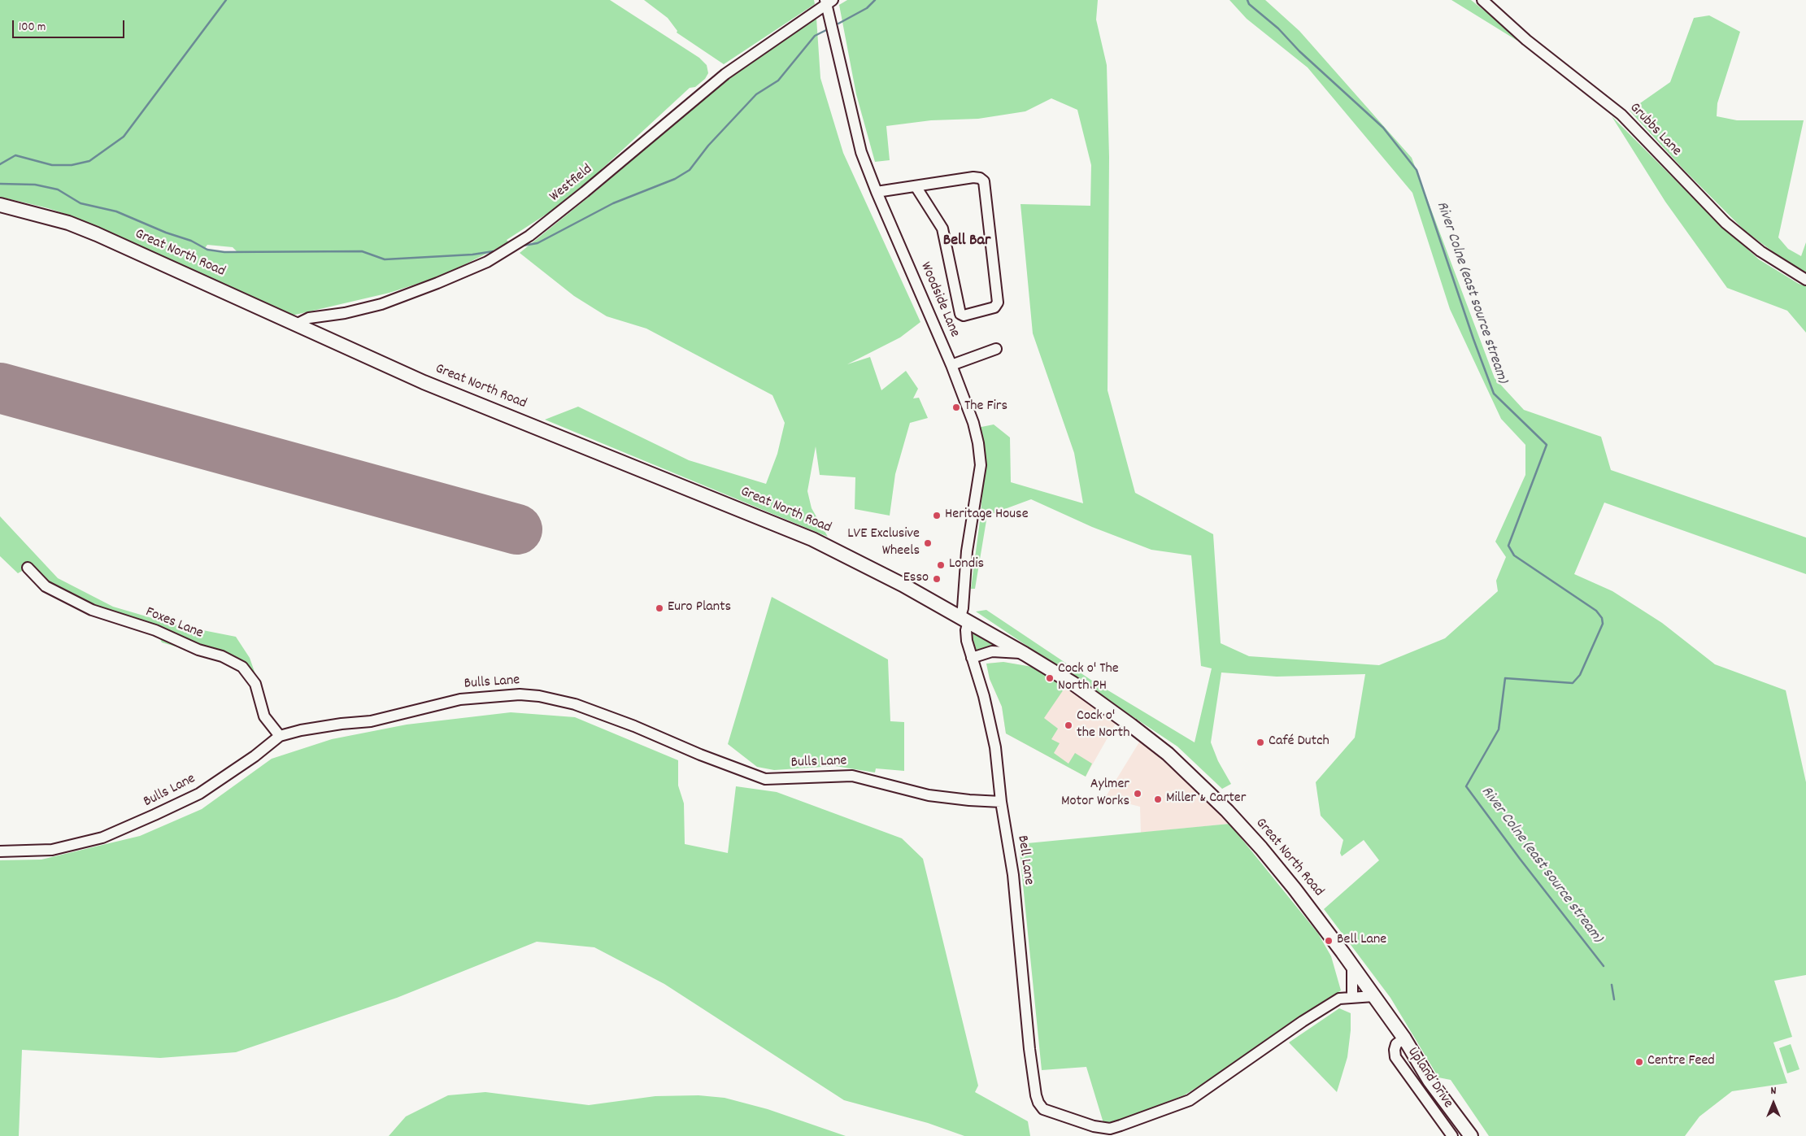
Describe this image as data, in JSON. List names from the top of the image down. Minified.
{"streets":{"main road":["Great North Road"],"street":["Grubbs Lane","Westfield","Woodside Lane","Foxes Lane","Bulls Lane","Bell Lane","Upland Drive"]},"crossings":[["Westfield","Great North Road"],["Westfield","Woodside Lane"],["Great North Road","Woodside Lane"],["Great North Road","Bell Lane"],["Great North Road","Upland Drive"],["Woodside Lane","Bell Lane"],["Foxes Lane","Bulls Lane"],["Bulls Lane","Bell Lane"]],"districts":["Bell Bar"],"water":["River Colne (east source stream)"],"places":["The Firs","Heritage House","LVE Exclusive Wheels","Londis","Esso","Euro Plants","Cock o' The North PH","Cock o' the North","Café Dutch","Aylmer Motor Works","Miller & Carter","Bell Lane","Centre Feed"],"scale_bar":"100 m","north":"top"}
